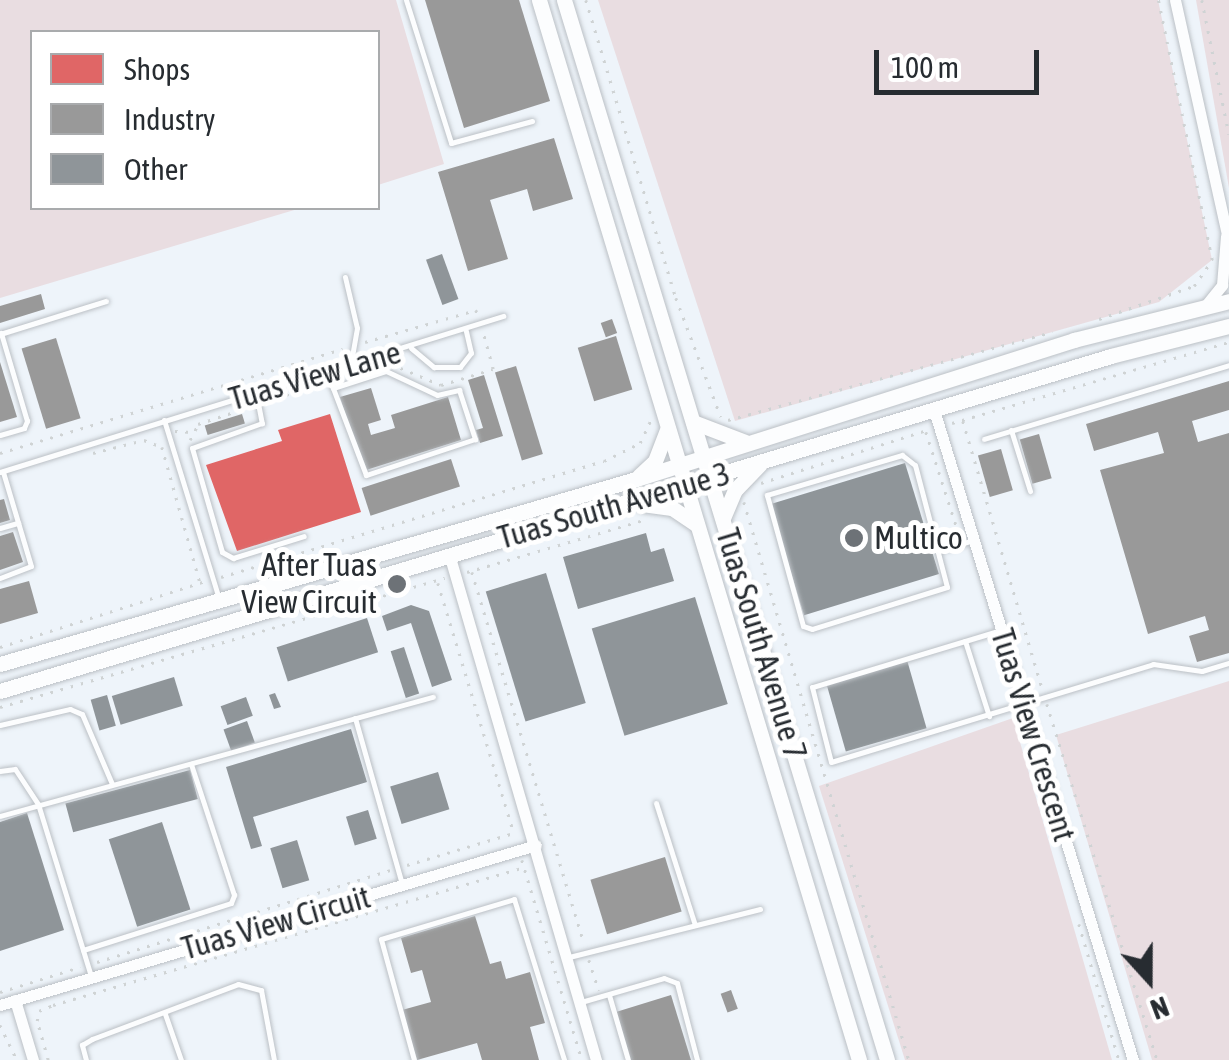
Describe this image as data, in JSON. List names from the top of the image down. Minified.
{"streets":{"street":["Tuas South Avenue 3","Tuas South Avenue 7","Tuas View Crescent","Tuas View Circuit"],"lane":["Tuas View Lane"]},"crossings":[["Tuas South Avenue 3","Tuas South Avenue 7"],["Tuas South Avenue 3","Tuas View Crescent"]],"places":["Multico","After Tuas View Circuit"],"legend":["Shops","Industry","Other"],"scale_bar":"100 m","north":"bottom"}
